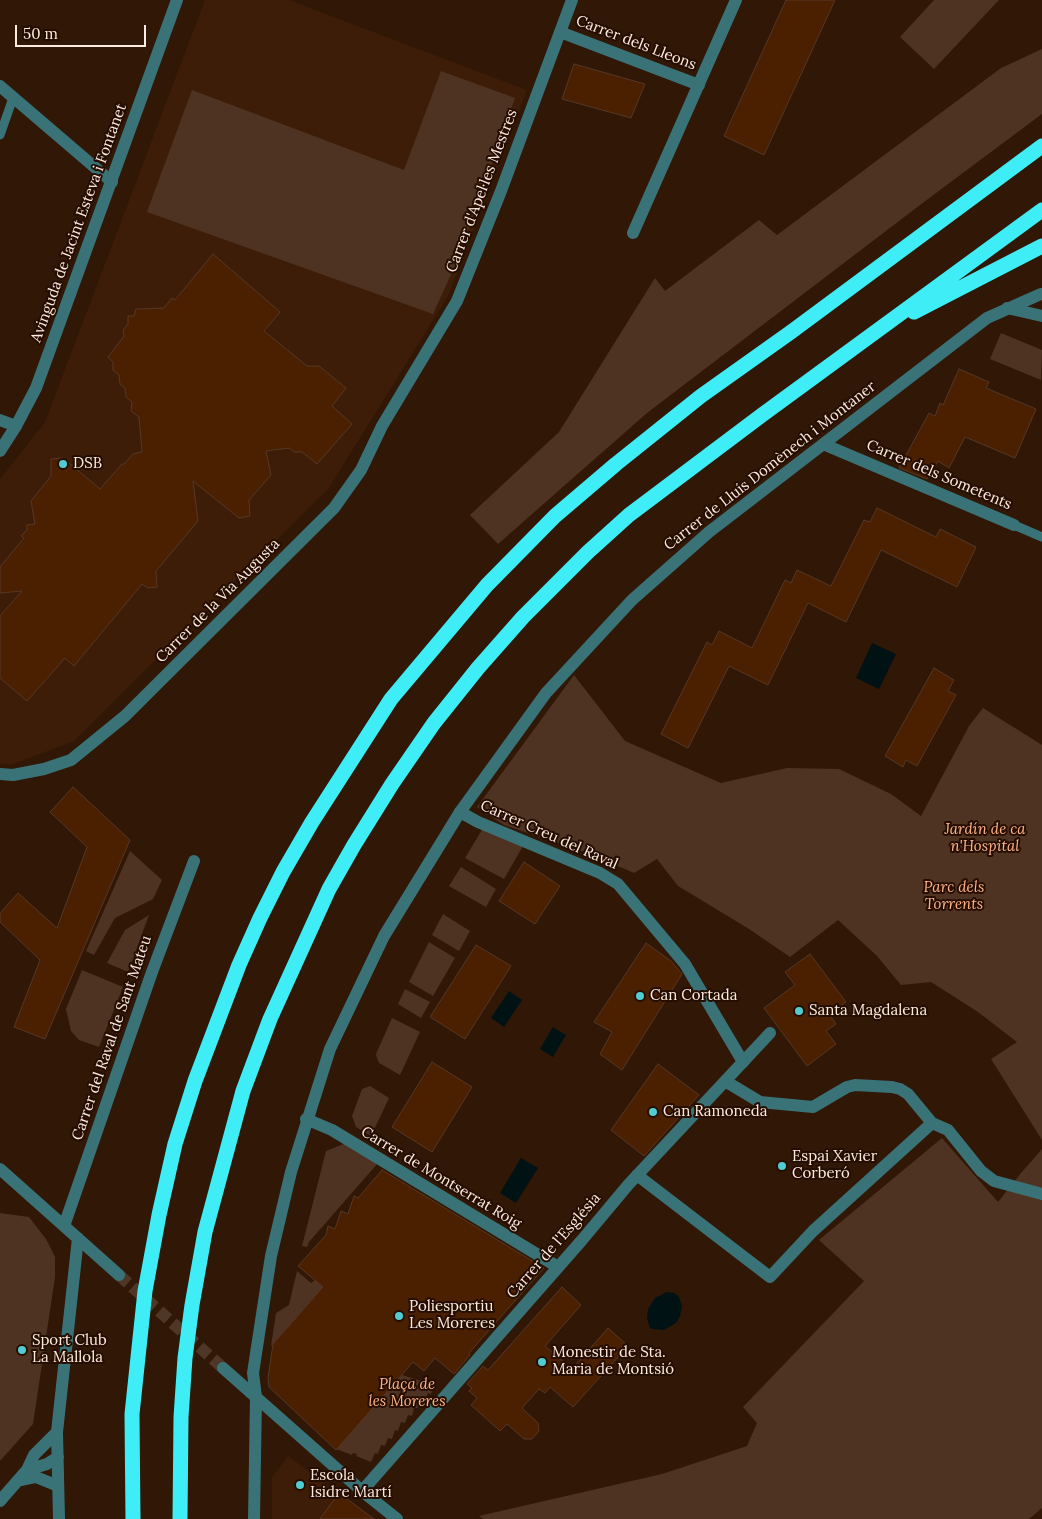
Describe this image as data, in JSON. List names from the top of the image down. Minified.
{"streets":{"street":["Carrer dels Lleons","Carrer d'Apel·les Mestres","Avinguda de Jacint Esteva i Fontanet","Carrer de Lluís Domènech i Montaner","Carrer dels Sometents","Carrer de la Via Augusta","Carrer Creu del Raval","Carrer del Raval de Sant Mateu","Carrer de Montserrat Roig","Carrer de l'Església"]},"crossings":[["Carrer dels Lleons","Carrer d'Apel·les Mestres"],["Carrer d'Apel·les Mestres","Carrer de la Via Augusta"],["Carrer de Lluís Domènech i Montaner","Carrer dels Sometents"],["Carrer de Lluís Domènech i Montaner","Carrer Creu del Raval"],["Carrer de Lluís Domènech i Montaner","Carrer de Montserrat Roig"],["Carrer Creu del Raval","Carrer de l'Església"],["Carrer de Montserrat Roig","Carrer de l'Església"]],"parks":["Jardín de ca n'Hospital","Parc dels Torrents","Plaça de les Moreres"],"places":["DSB","Can Cortada","Santa Magdalena","Can Ramoneda","Espai Xavier Corberó","Poliesportiu Les Moreres","Sport Club La Mallola","Monestir de Sta. Maria de Montsió","Escola Isidre Martí"],"scale_bar":"50 m"}
